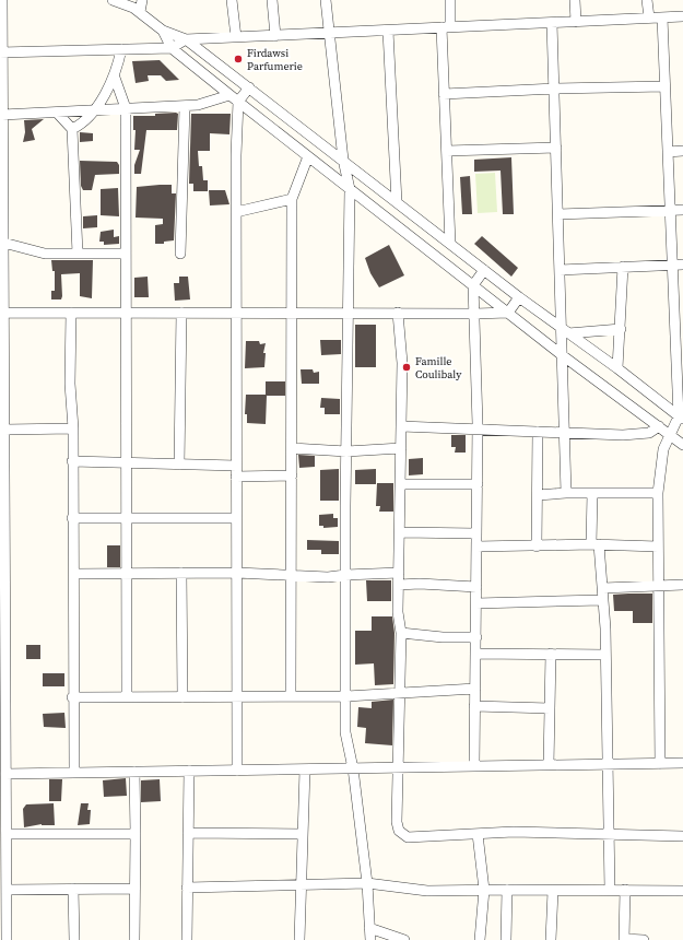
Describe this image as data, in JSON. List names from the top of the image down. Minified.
{"places":["Firdawsi Parfumerie","Famille Coulibaly"]}
